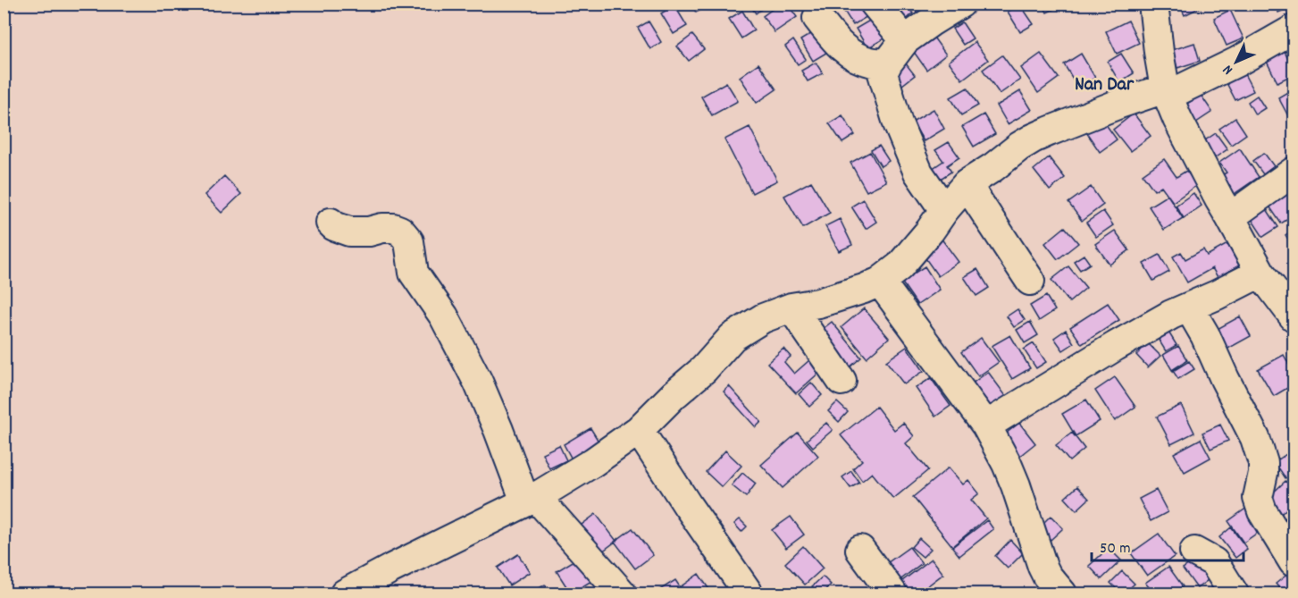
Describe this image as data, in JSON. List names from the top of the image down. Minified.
{"districts":["Nan Dar"],"scale_bar":"50 m","north":"bottom left"}
